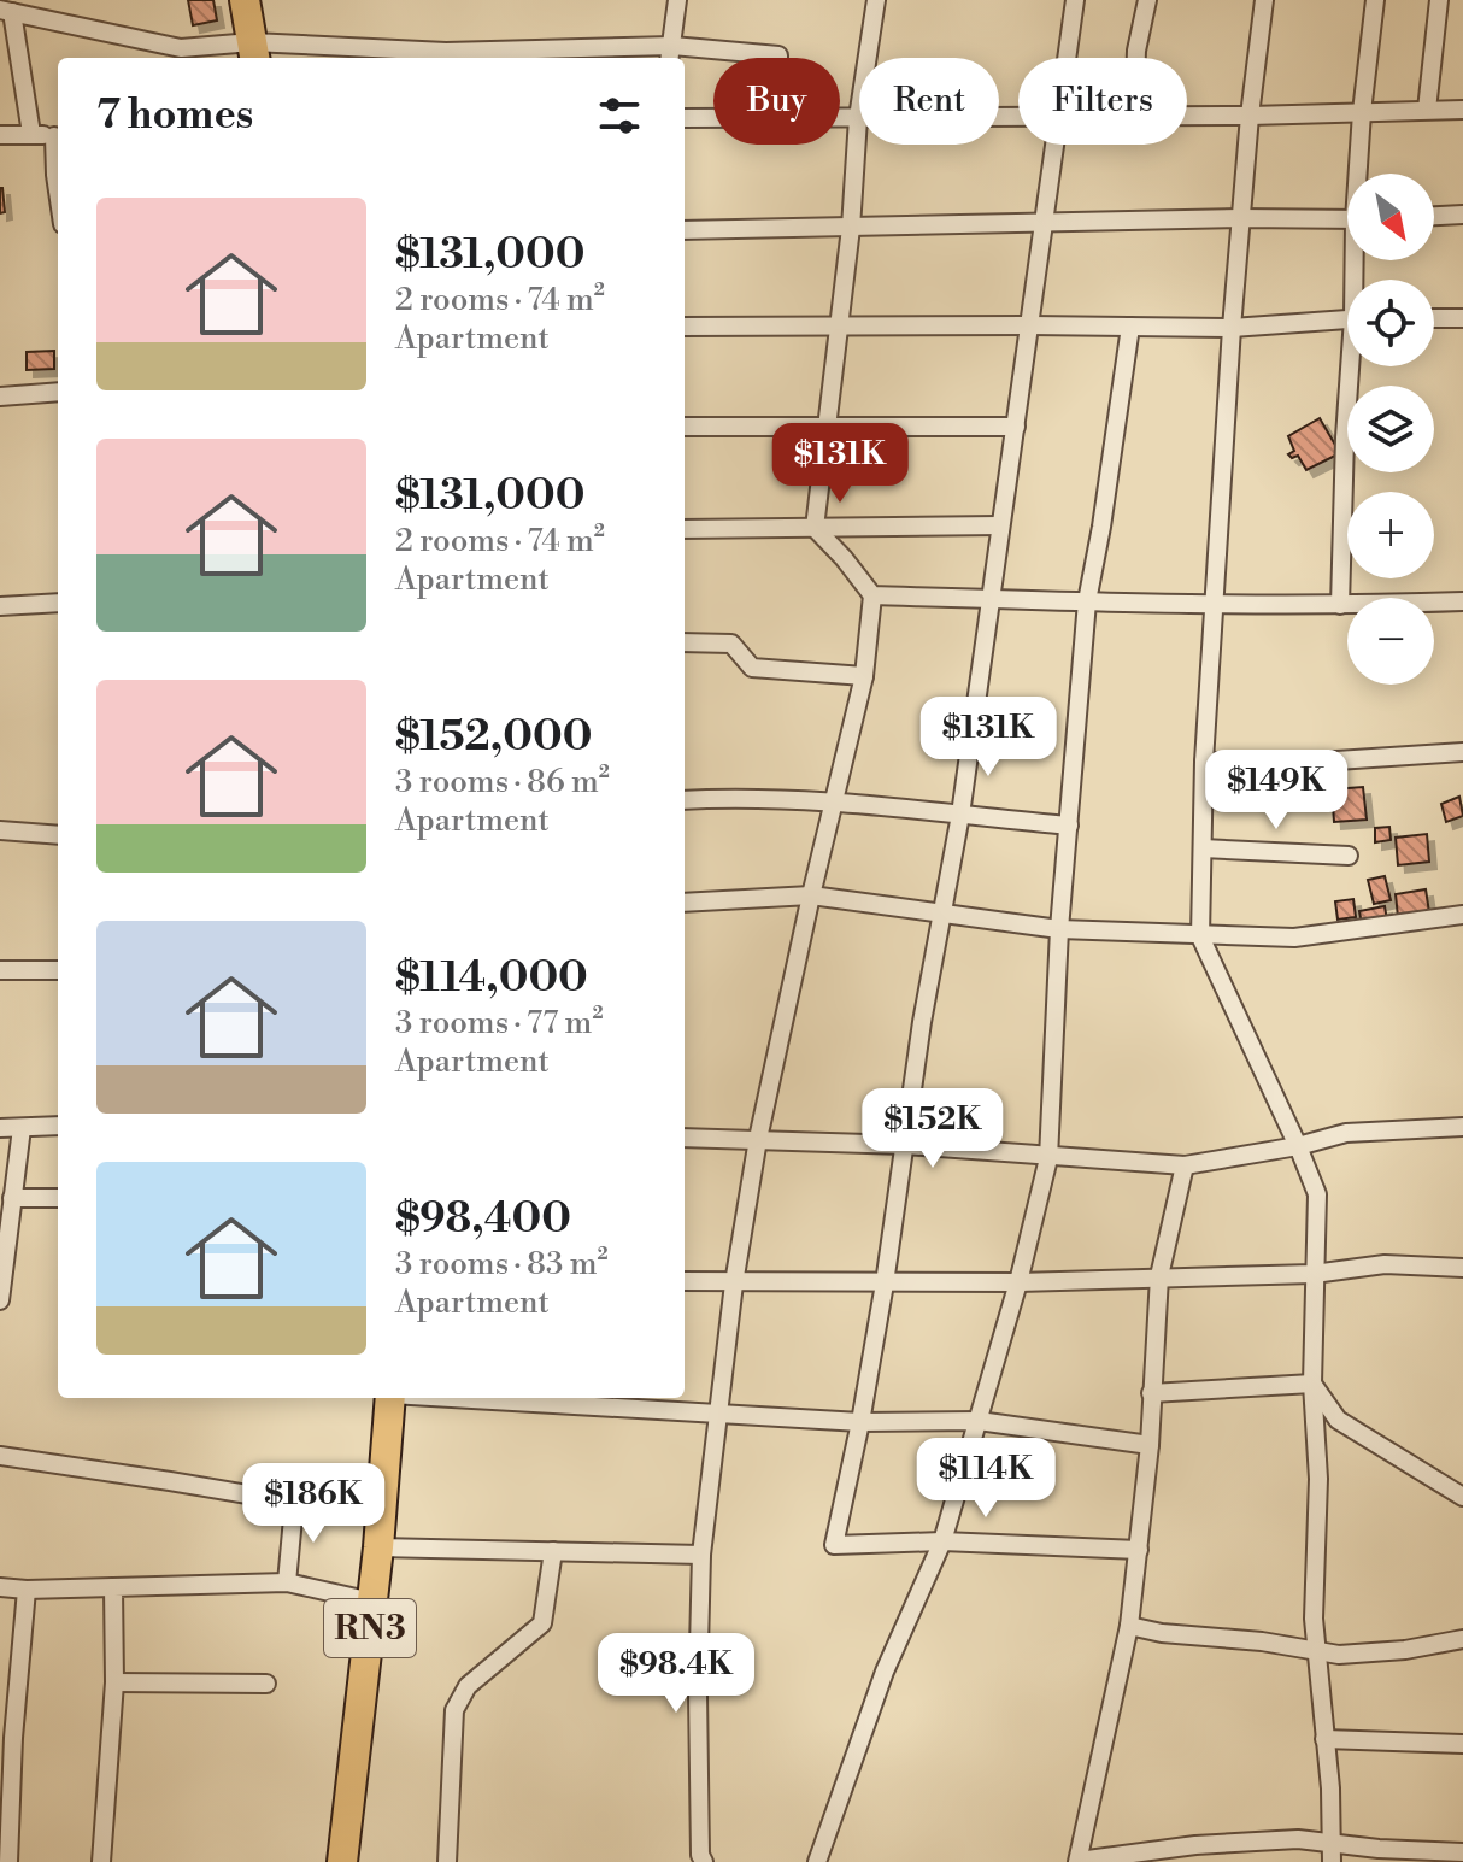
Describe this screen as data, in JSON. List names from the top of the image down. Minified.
{"streets":{"highway":["RN3"]},"north":"bottom right","page":{"chip":["Buy","Rent","Filters"],"heading":"7 homes","map_buttons":["+","−"],"list":[{"name":"$131,000","note":"2 rooms · 74 m² · Apartment"},{"name":"$131,000","note":"2 rooms · 74 m² · Apartment"},{"name":"$152,000","note":"3 rooms · 86 m² · Apartment"},{"name":"$114,000","note":"3 rooms · 77 m² · Apartment"},{"name":"$98,400","note":"3 rooms · 83 m² · Apartment"}],"price":["$131K","$131K","$149K","$152K","$114K","$186K","$98.4K"]}}
